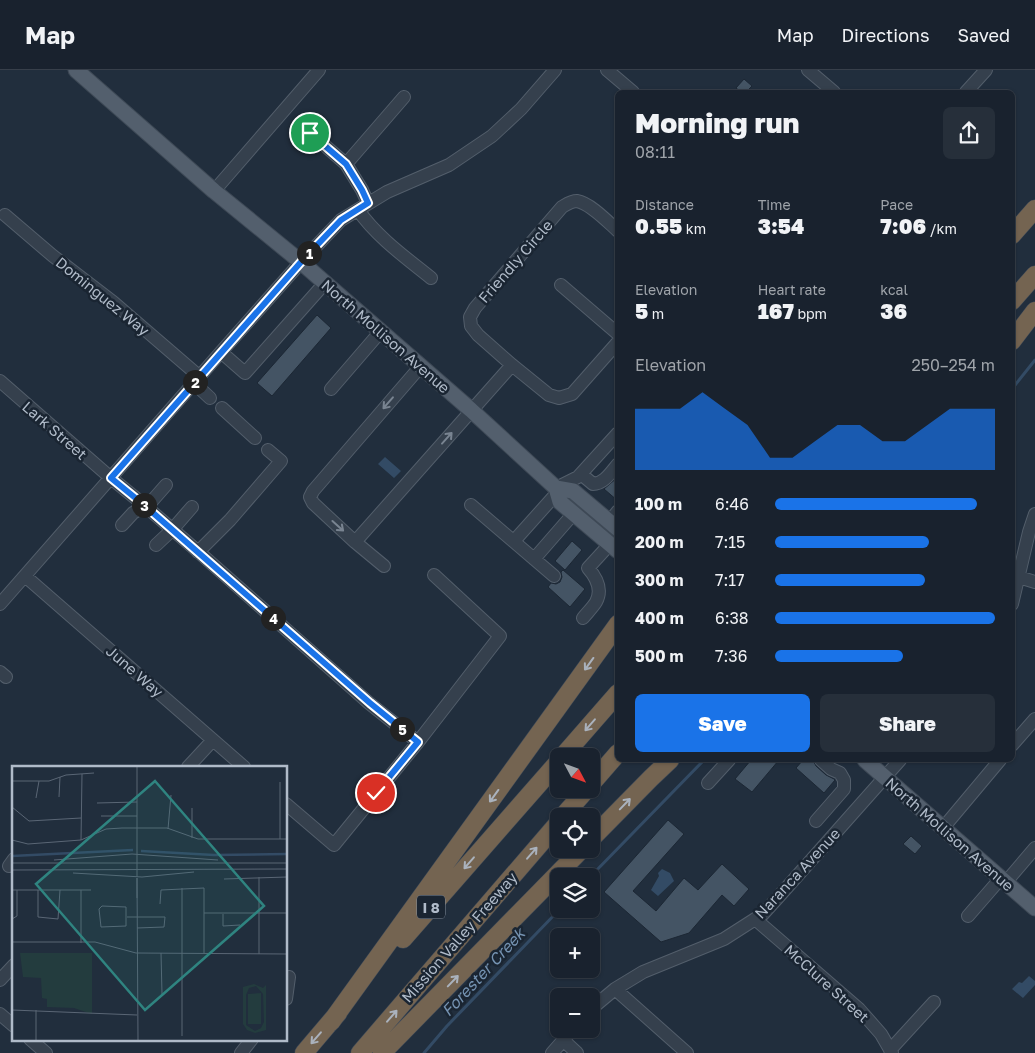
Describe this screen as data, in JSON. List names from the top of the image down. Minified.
{"streets":{"highway":["I 8","Mission Valley Freeway"],"main road":["North Mollison Avenue"],"street":["Friendly Circle","Dominguez Way","Lark Street","June Way","Naranca Avenue","McClure Street"]},"crossings":[["North Mollison Avenue","Naranca Avenue"],["Naranca Avenue","McClure Street"]],"water":["Forester Creek"],"north":"bottom right","page":{"header":"Map","nav":["Map","Directions","Saved"],"heading":["Morning run","08:11"],"stats":[["Distance","0.55 km"],["Time","3:54"],["Pace","7:06 /km"],["Elevation","5 m"],["Heart rate","167 bpm"],["kcal","36"]],"pins":["1","2","3","4","5"],"chart":["Elevation","250–254 m"],"list":[{"name":"100 m","note":"6:46"},{"name":"200 m","note":"7:15"},{"name":"300 m","note":"7:17"},{"name":"400 m","note":"6:38"},{"name":"500 m","note":"7:36"}],"buttons":["Save","Share"],"map_buttons":["+","−"]}}
